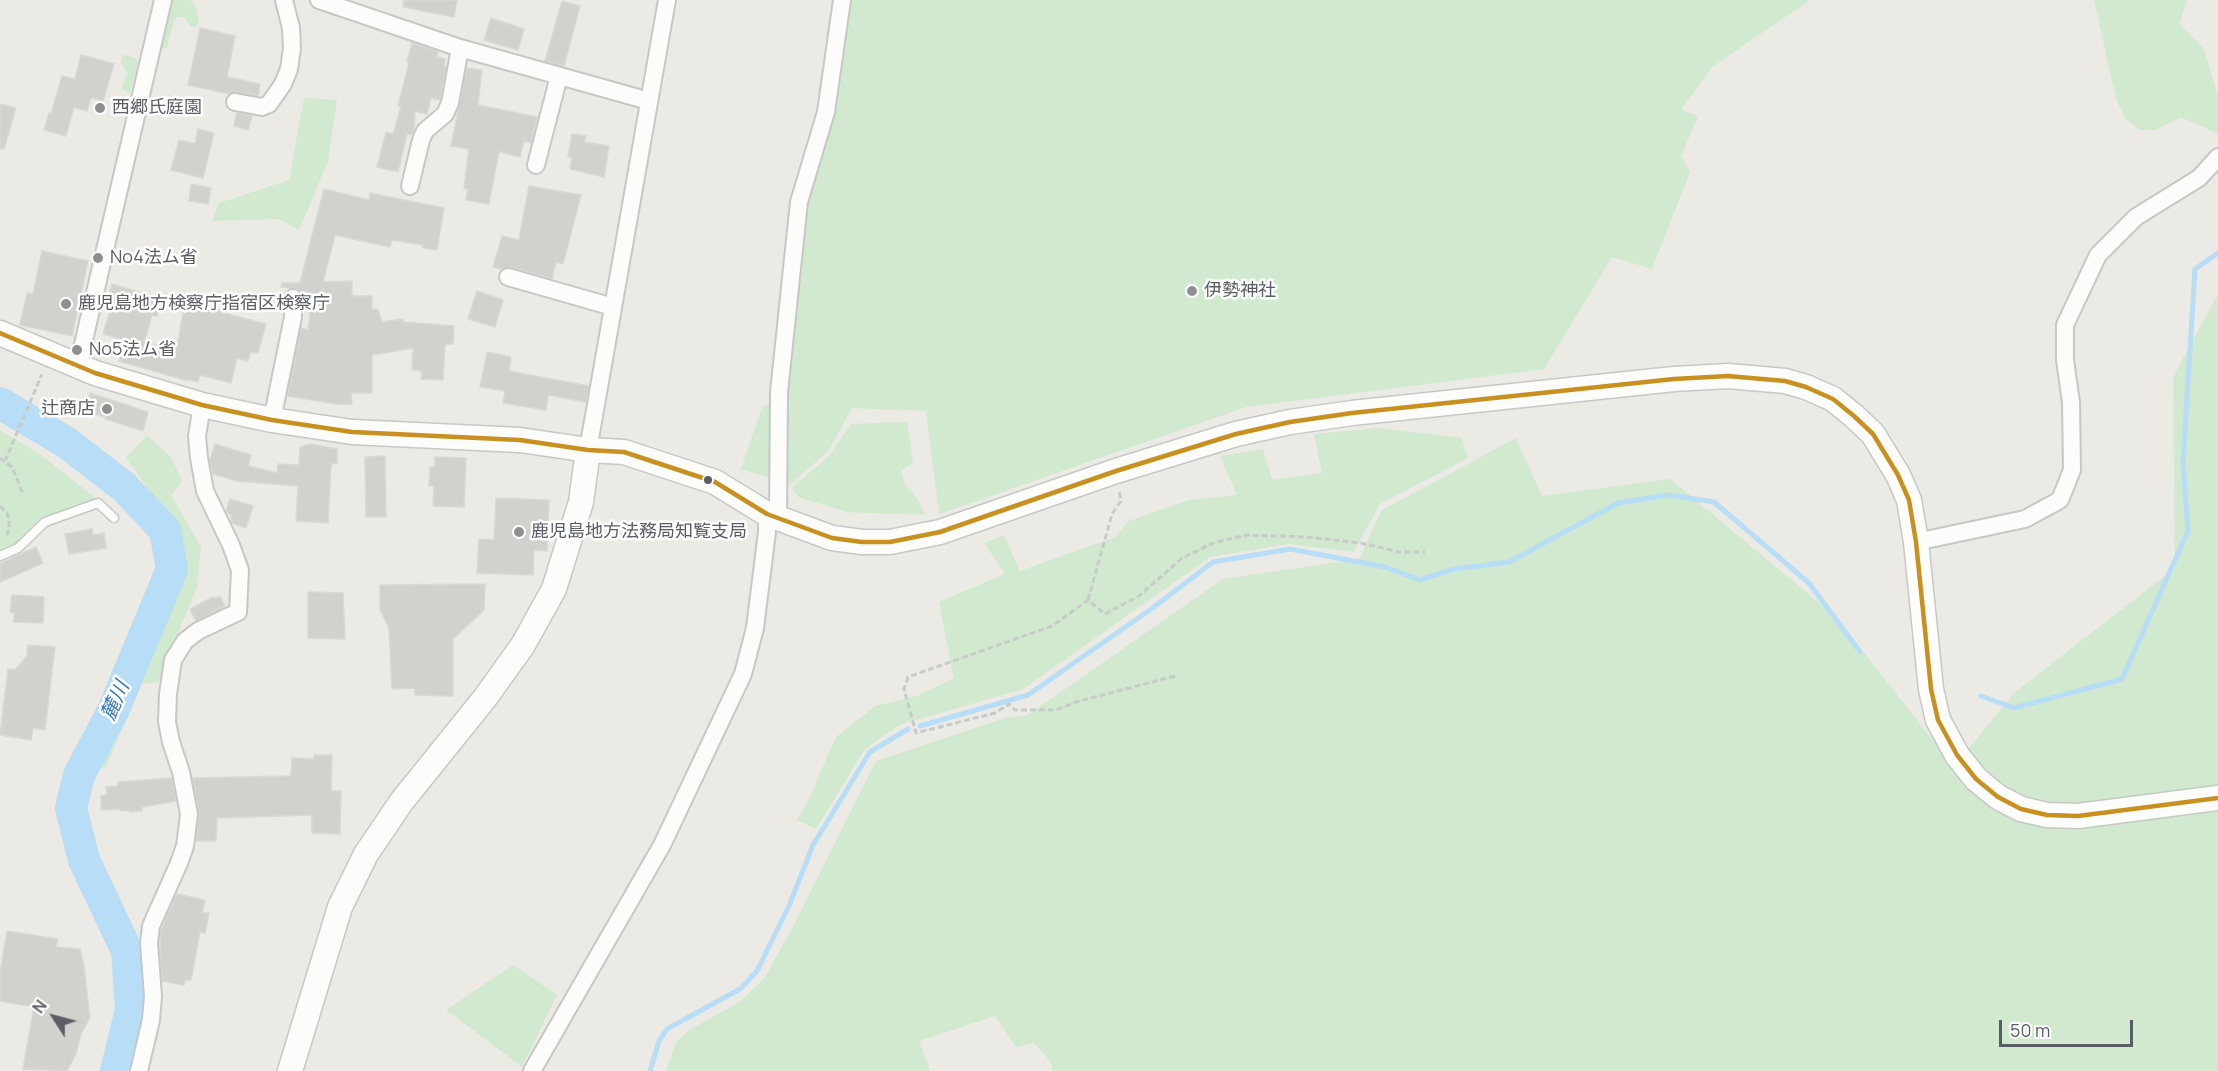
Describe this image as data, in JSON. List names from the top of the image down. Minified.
{"water":["麓川"],"places":["西郷氏庭園","No4法ム省","伊勢神社","鹿児島地方検察庁指宿区検察庁","No5法ム省","辻商店","鹿児島地方法務局知覧支局"],"scale_bar":"50 m","north":"top left"}
